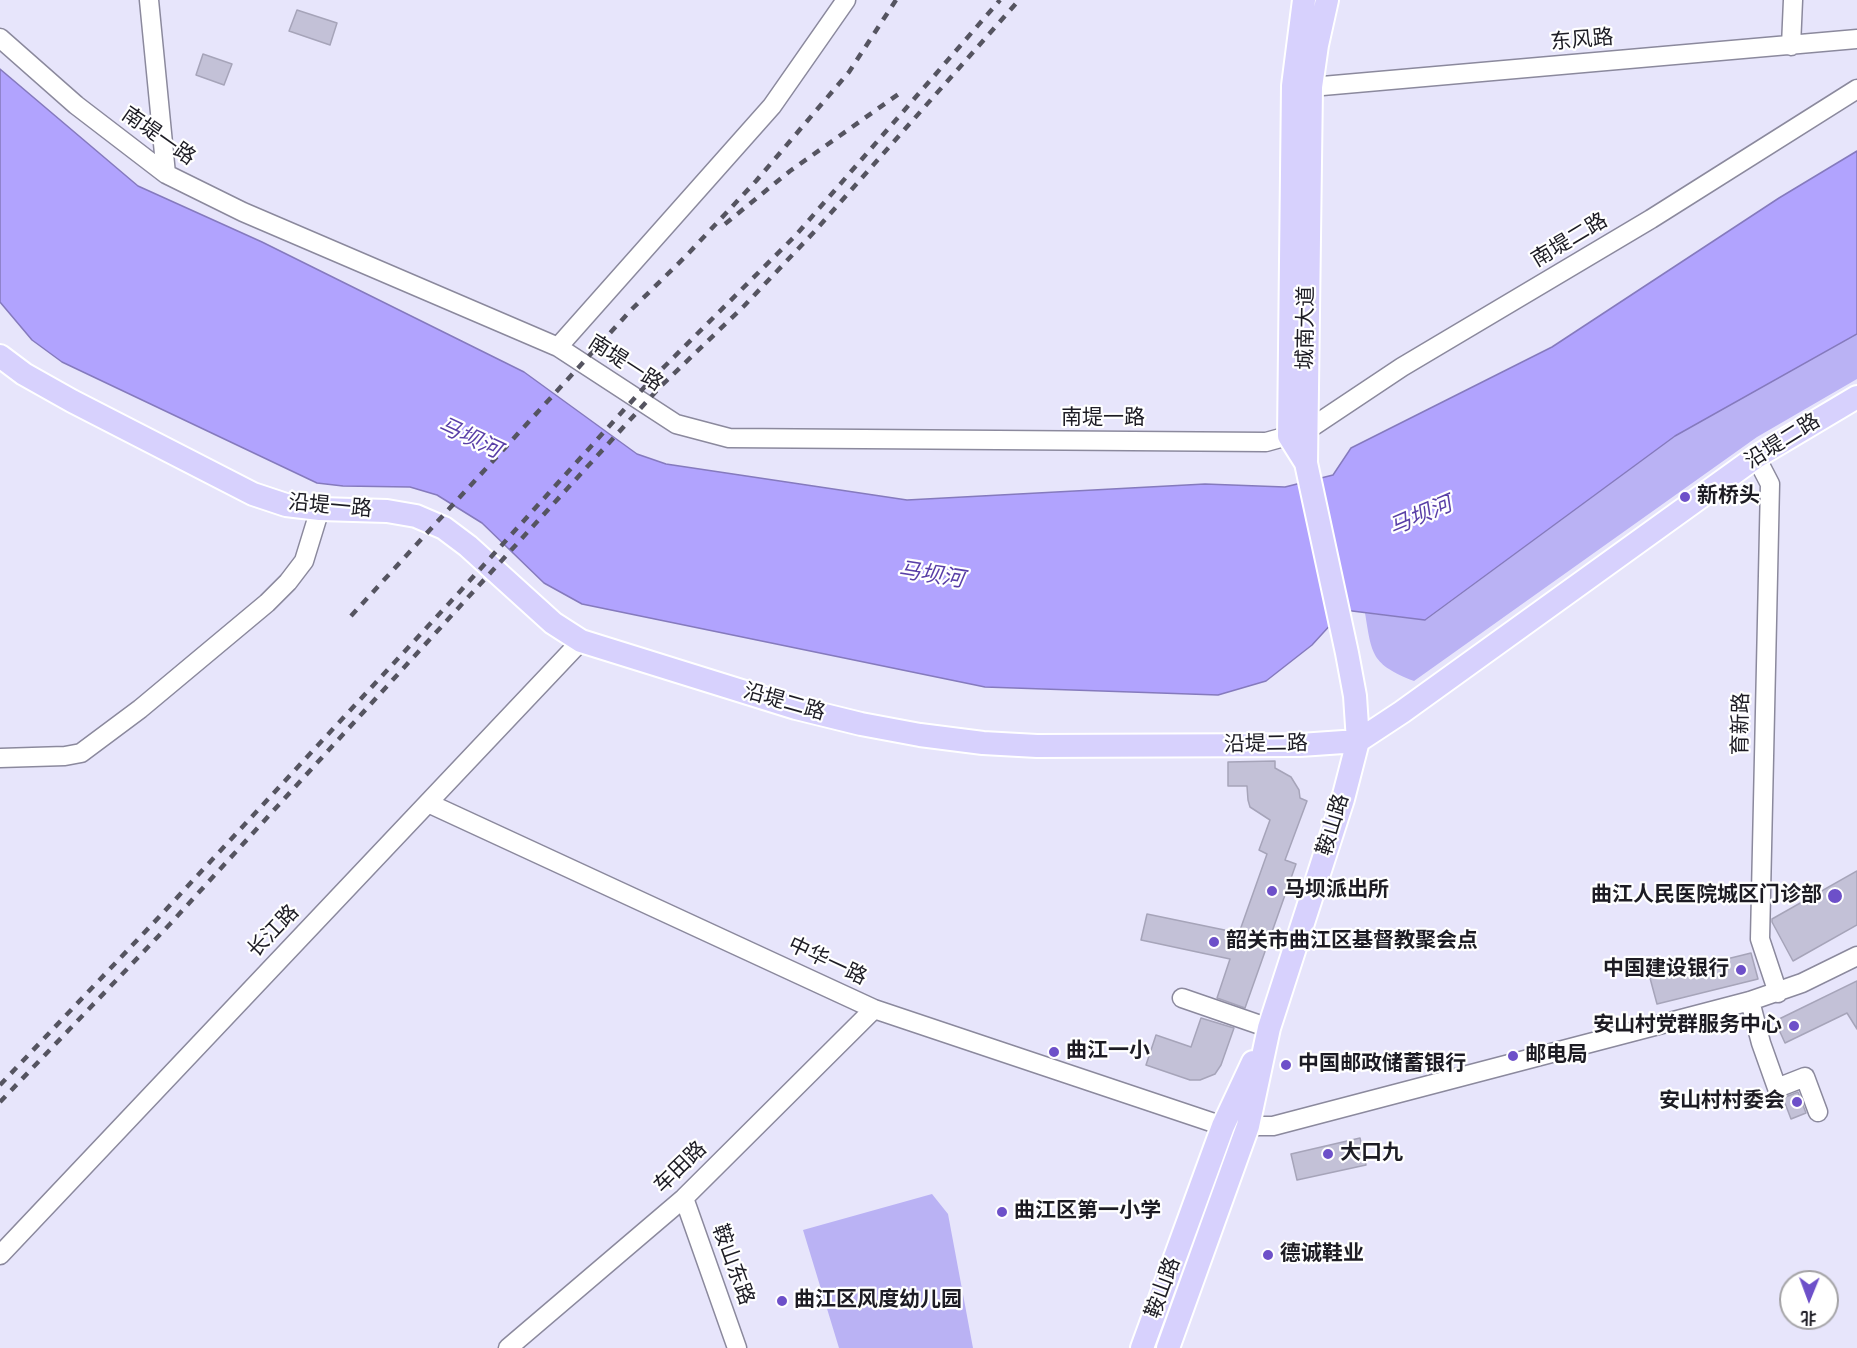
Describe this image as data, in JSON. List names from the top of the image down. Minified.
{"streets":{"main road":["城南大道","沿堤二路","沿堤一路","鞍山路"],"street":["东风路","南堤一路","南堤二路","育新路","长江路","中华一路","车田路","鞍山东路"]},"crossings":[["东风路","城南大道"],["南堤一路","南堤二路"],["南堤一路","城南大道"],["南堤二路","城南大道"],["城南大道","鞍山路"],["沿堤二路","沿堤一路"],["沿堤二路","育新路"],["沿堤二路","鞍山路"],["沿堤二路","长江路"],["沿堤一路","长江路"],["育新路","中华一路"],["鞍山路","中华一路"],["长江路","中华一路"],["中华一路","车田路"],["车田路","鞍山东路"]],"water":["马坝河"],"places":["新桥头","马坝派出所","曲江人民医院城区门诊部","韶关市曲江区基督教聚会点","中国建设银行","安山村党群服务中心","曲江一小","邮电局","中国邮政储蓄银行","安山村村委会","大口九","曲江区第一小学","德诚鞋业","曲江区风度幼儿园"],"north":"bottom"}
